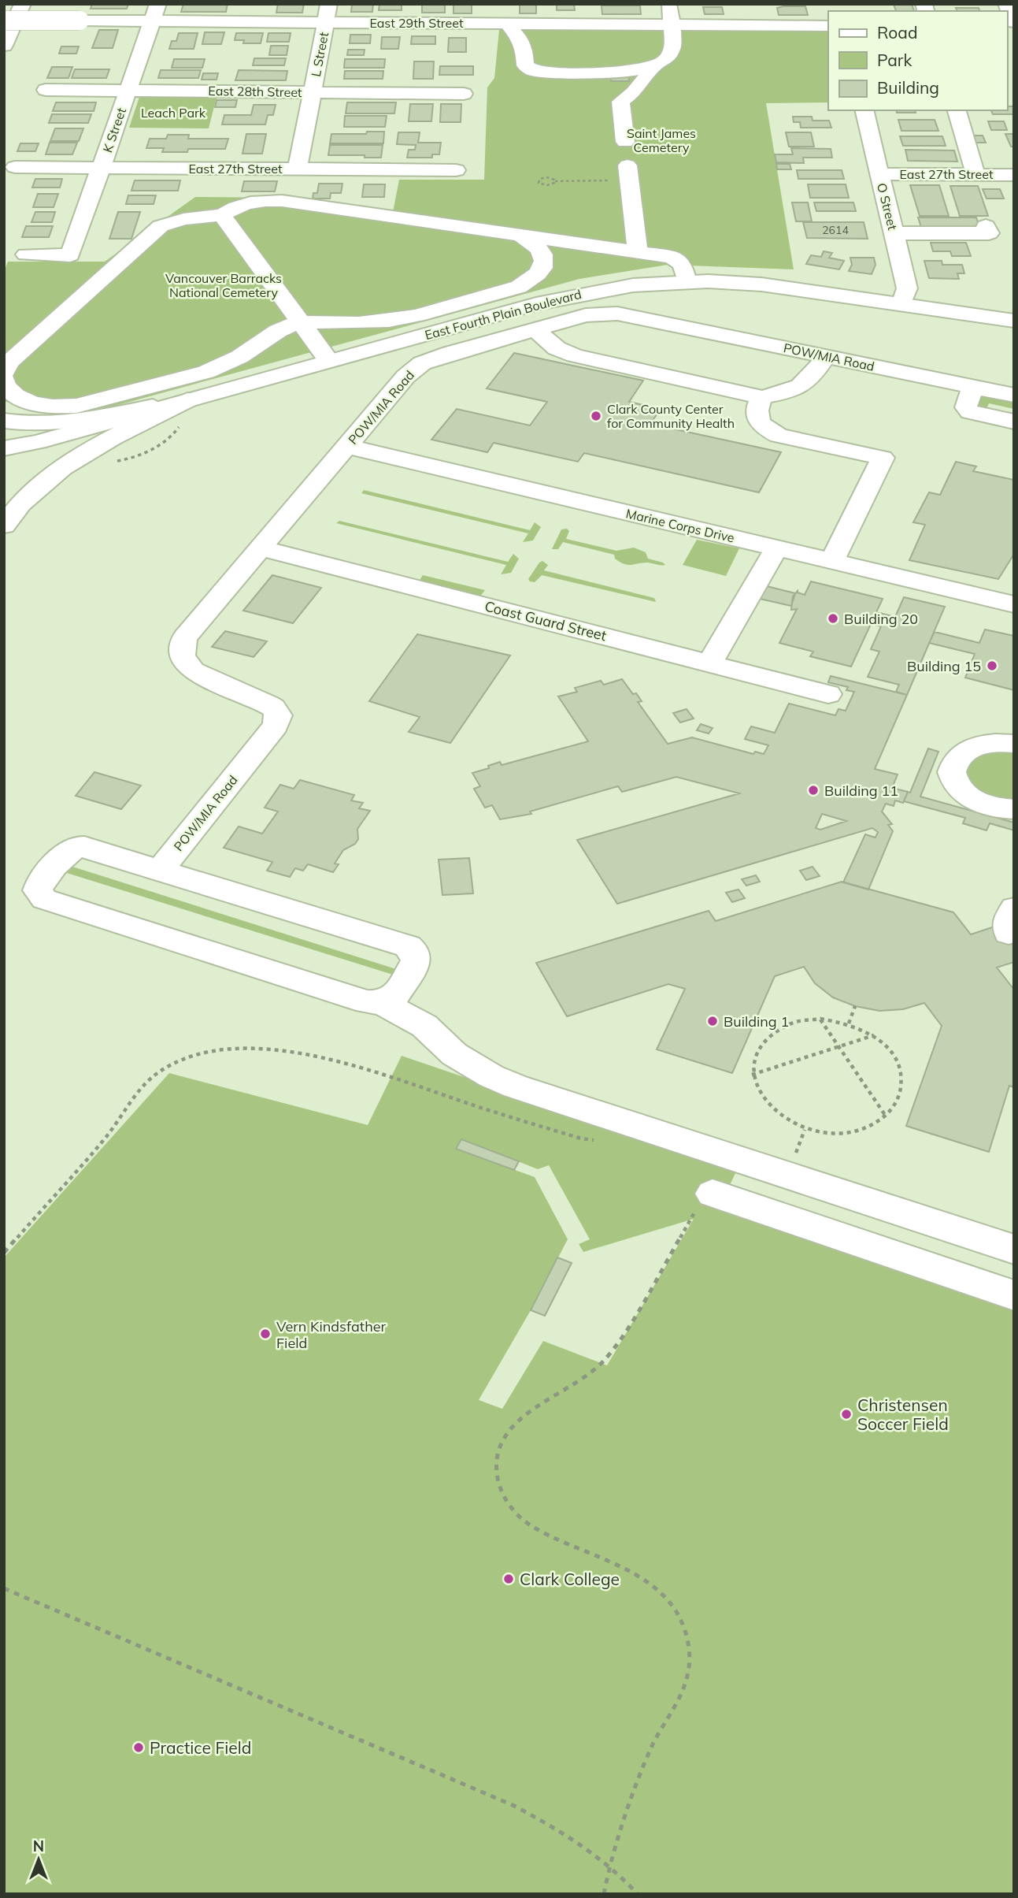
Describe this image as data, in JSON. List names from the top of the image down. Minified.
{"streets":{"main road":["East 29th Street","L Street","East 28th Street","K Street","East 27th Street","O Street","East Fourth Plain Boulevard","POW/MIA Road","Marine Corps Drive","Coast Guard Street"]},"crossings":[["East 29th Street","L Street"],["East 29th Street","K Street"],["L Street","East 28th Street"],["L Street","East 27th Street"],["East 28th Street","K Street"],["K Street","East 27th Street"],["East 27th Street","O Street"],["O Street","East Fourth Plain Boulevard"],["POW/MIA Road","Marine Corps Drive"],["POW/MIA Road","Coast Guard Street"]],"parks":["Leach Park","Saint James Cemetery","Vancouver Barracks National Cemetery"],"places":["Clark County Center for Community Health","Building 20","Building 15","Building 11","Building 1","Vern Kindsfather Field","Christensen Soccer Field","Clark College","Practice Field"],"house_numbers":["2614"],"legend":["Road","Park","Building"],"north":"top"}
